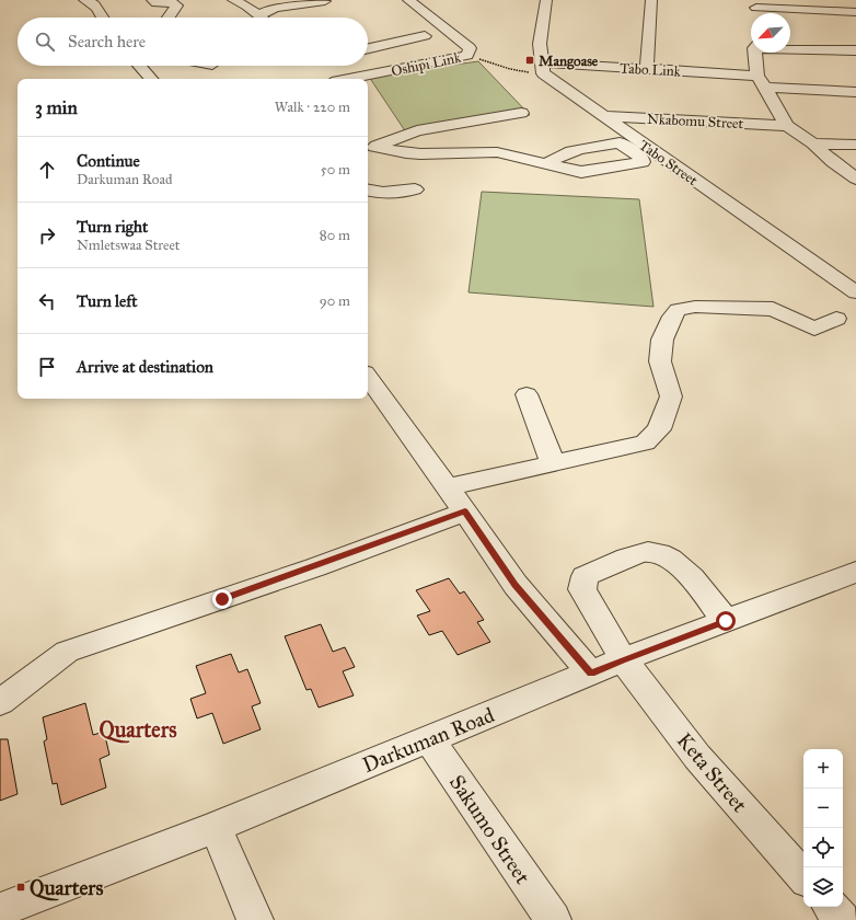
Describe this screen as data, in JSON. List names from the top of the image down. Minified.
{"streets":{"street":["Oshipi Link","Tabo Link","Nkabomu Street","Tabo Street","Darkuman Road","Keta Street","Sakumo Street"]},"crossings":[["Tabo Link","Tabo Street"],["Nkabomu Street","Tabo Street"],["Darkuman Road","Keta Street"],["Darkuman Road","Sakumo Street"]],"districts":["Quarters"],"places":{"transit":["Mangoase","Quarters"]},"north":"bottom left","page":{"search":"Search here","heading":["3 min","Walk · 220 m"],"list":[["Continue","Darkuman Road","50 m"],["Turn right","Nmletswaa Street","80 m"],["Turn left","90 m"],"Arrive at destination"],"map_buttons":["+","−"]}}
